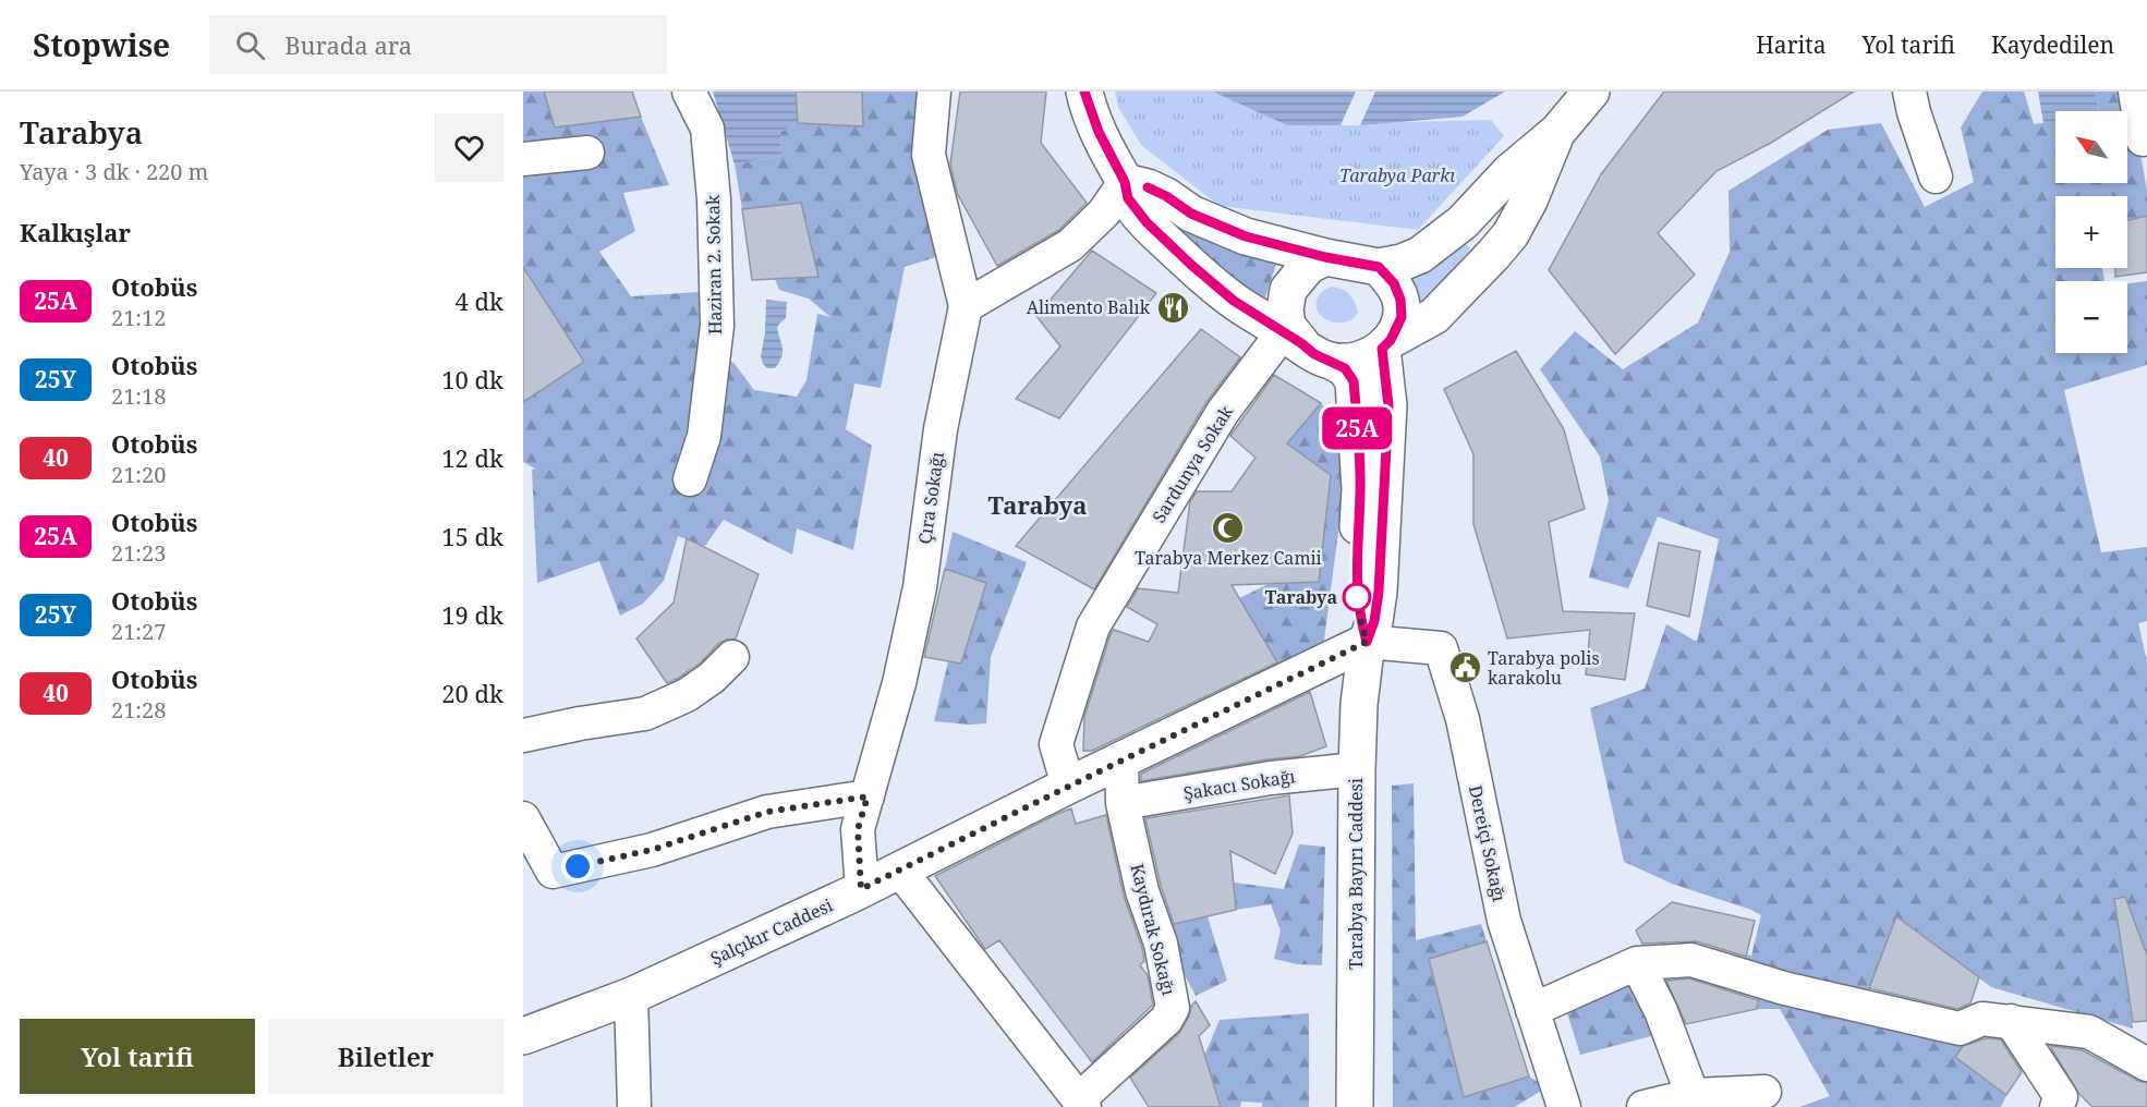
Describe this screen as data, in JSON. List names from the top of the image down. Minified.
{"streets":{"main road":["Tarabya Bayırı Caddesi","Şalçıkır Caddesi"],"street":["Haziran 2. Sokak","Sardunya Sokak","Çıra Sokağı","Şakacı Sokağı","Dereiçi Sokağı","Kaydırak Sokağı"]},"crossings":[["Sardunya Sokak","Tarabya Bayırı Caddesi"],["Sardunya Sokak","Şalçıkır Caddesi"],["Çıra Sokağı","Şalçıkır Caddesi"],["Şakacı Sokağı","Tarabya Bayırı Caddesi"],["Şakacı Sokağı","Kaydırak Sokağı"],["Dereiçi Sokağı","Tarabya Bayırı Caddesi"],["Dereiçi Sokağı","Şalçıkır Caddesi"],["Tarabya Bayırı Caddesi","Şalçıkır Caddesi"],["Kaydırak Sokağı","Şalçıkır Caddesi"]],"districts":["Tarabya"],"parks":["Tarabya Parkı"],"places":{"restaurant":["Alimento Balık"],"mosque":["Tarabya Merkez Camii"],"other":["Tarabya"],"public building":["Tarabya polis karakolu"]},"lines":["bus line 25A"],"north":"top left","page":{"header":"Stopwise","search":"Burada ara","nav":["Harita","Yol tarifi","Kaydedilen"],"heading":[["Tarabya","Yaya · 3 dk · 220 m"],"Kalkışlar"],"on_map":"25A","map_buttons":["+","−"],"list":[{"mark":"25A","name":"Otobüs","note":"21:12","value":"4 dk"},{"mark":"25Y","name":"Otobüs","note":"21:18","value":"10 dk"},{"mark":"40","name":"Otobüs","note":"21:20","value":"12 dk"},{"mark":"25A","name":"Otobüs","note":"21:23","value":"15 dk"},{"mark":"25Y","name":"Otobüs","note":"21:27","value":"19 dk"},{"mark":"40","name":"Otobüs","note":"21:28","value":"20 dk"}],"buttons":["Yol tarifi","Biletler"]}}
